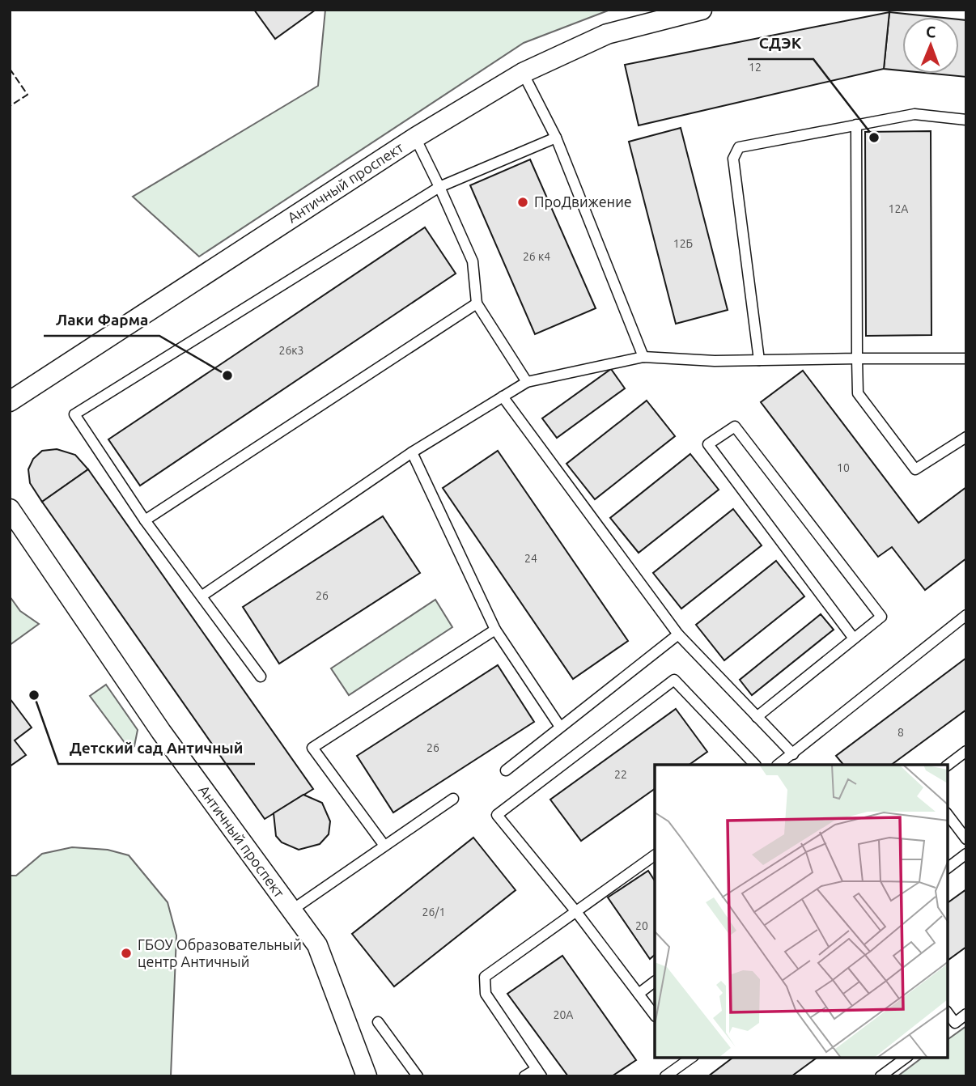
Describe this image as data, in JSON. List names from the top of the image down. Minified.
{"streets":{"street":["Античный проспект"]},"places":["СДЭК","ПроДвижение","Лаки Фарма","Детский сад Античный","ГБОУ Образовательный центр Античный"],"house_numbers":["12","12А","12Б","26 к4","26к3","10","24","26","8","26","22","26/1","20","20А"],"north":"top"}
